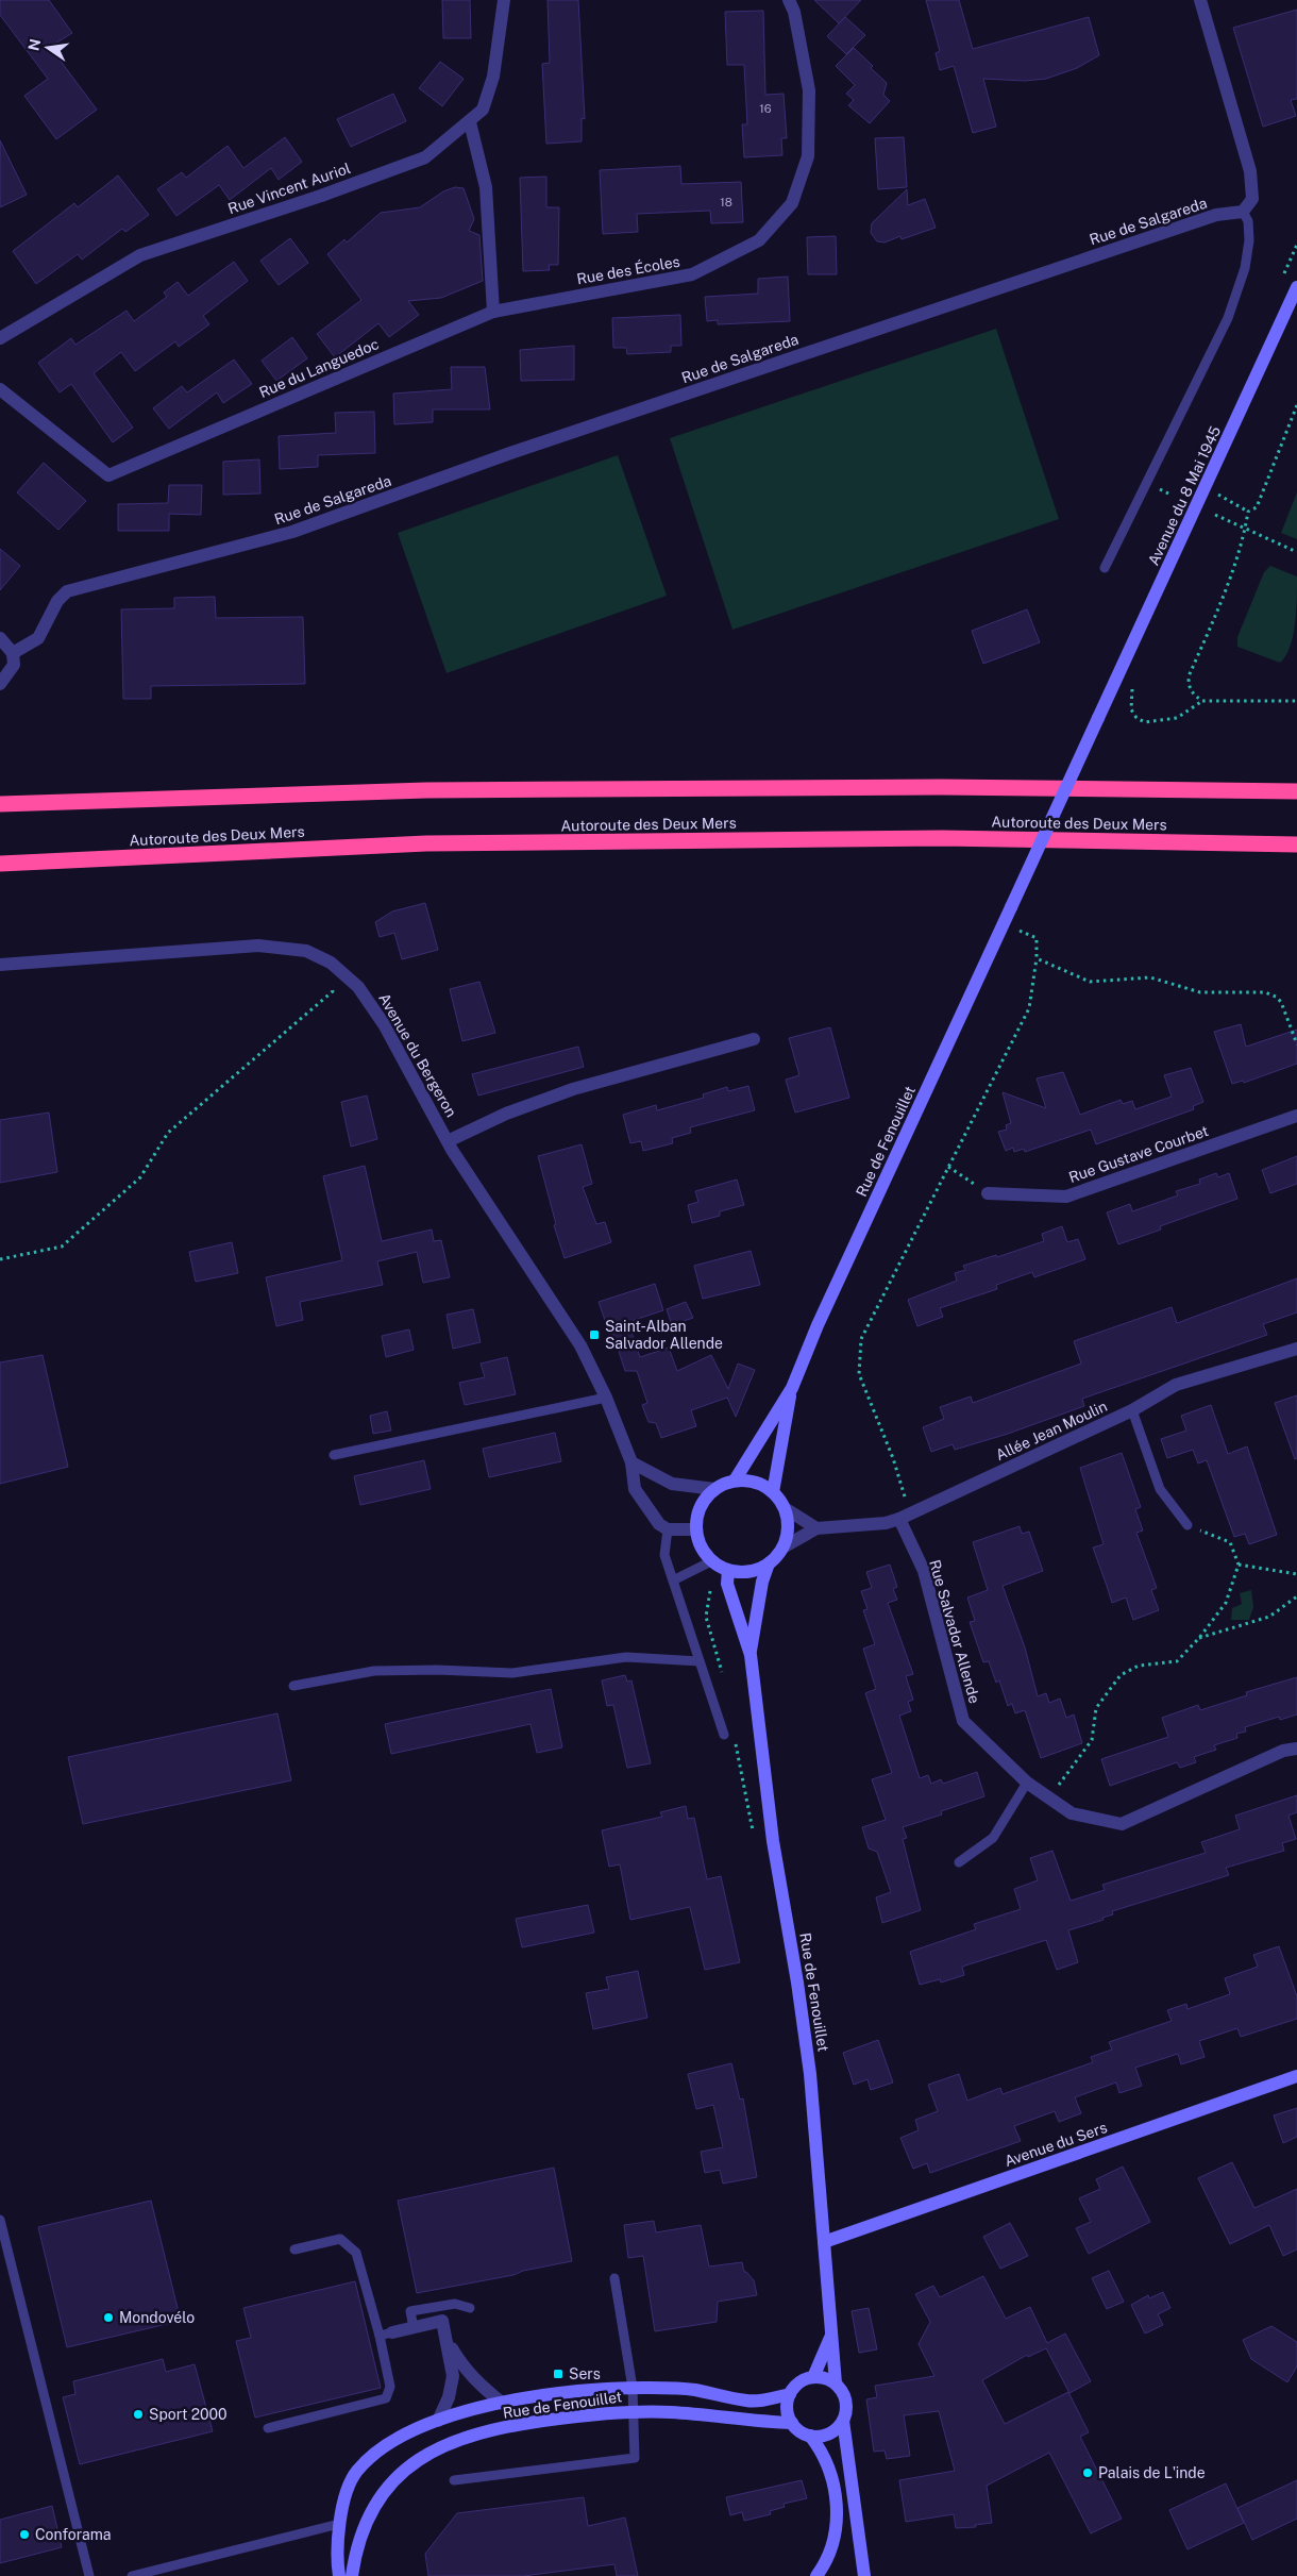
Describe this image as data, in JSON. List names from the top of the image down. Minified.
{"streets":{"highway":["Autoroute des Deux Mers"],"main road":["Avenue du 8 Mai 1945","Rue de Fenouillet","Avenue du Sers"],"street":["Rue Vincent Auriol","Rue de Salgareda","Rue des Écoles","Rue du Languedoc","Avenue du Bergeron","Rue Gustave Courbet","Allée Jean Moulin","Rue Salvador Allende"]},"crossings":[["Rue des Écoles","Rue du Languedoc"],["Avenue du 8 Mai 1945","Rue de Fenouillet"],["Rue de Fenouillet","Allée Jean Moulin"],["Rue de Fenouillet","Avenue du Sers"],["Allée Jean Moulin","Rue Salvador Allende"]],"places":{"transit":["Saint-Alban Salvador Allende","Sers"],"other":["Mondovélo","Sport 2000","Palais de L'inde","Conforama"]},"house_numbers":["16","18"],"north":"left"}
